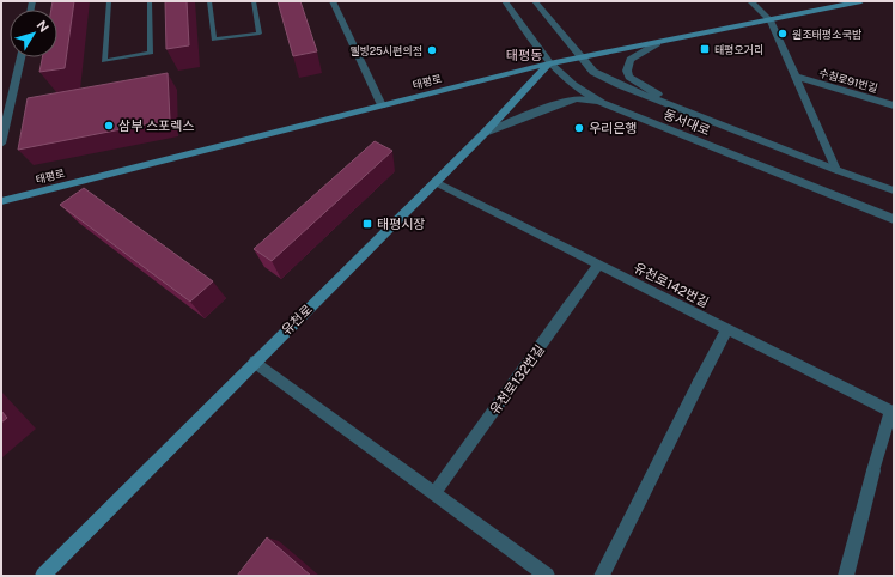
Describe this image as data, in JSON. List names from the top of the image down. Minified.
{"streets":{"main road":["태평로","유천로"],"street":["수침로91번길","동서대로","유천로142번길","유천로132번길"]},"crossings":[["태평로","동서대로"],["태평로","유천로"],["동서대로","유천로"],["유천로142번길","유천로"],["유천로142번길","유천로132번길"]],"districts":["태평동"],"places":{"other":["원조태평소국밥","웰빙25시편의점","삼부 스포렉스","우리은행"],"transit":["태평오거리","태평시장"]},"north":"top right"}
